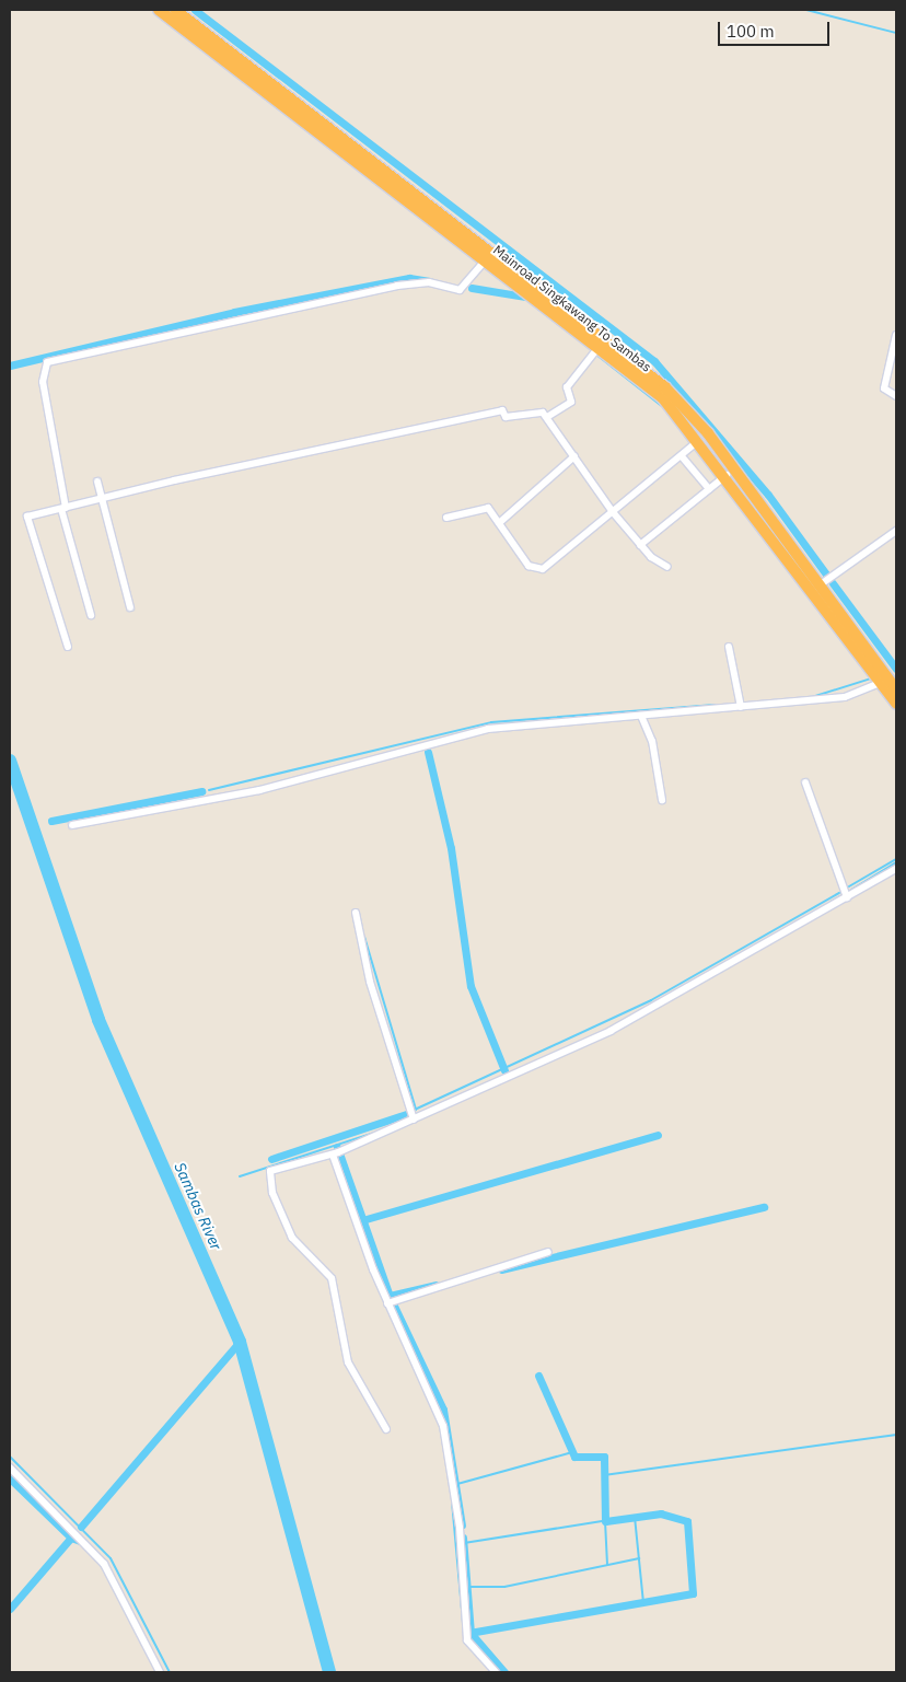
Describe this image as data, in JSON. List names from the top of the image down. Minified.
{"streets":{"highway":["Mainroad Singkawang To Sambas"]},"water":["Sambas River"],"scale_bar":"100 m"}
